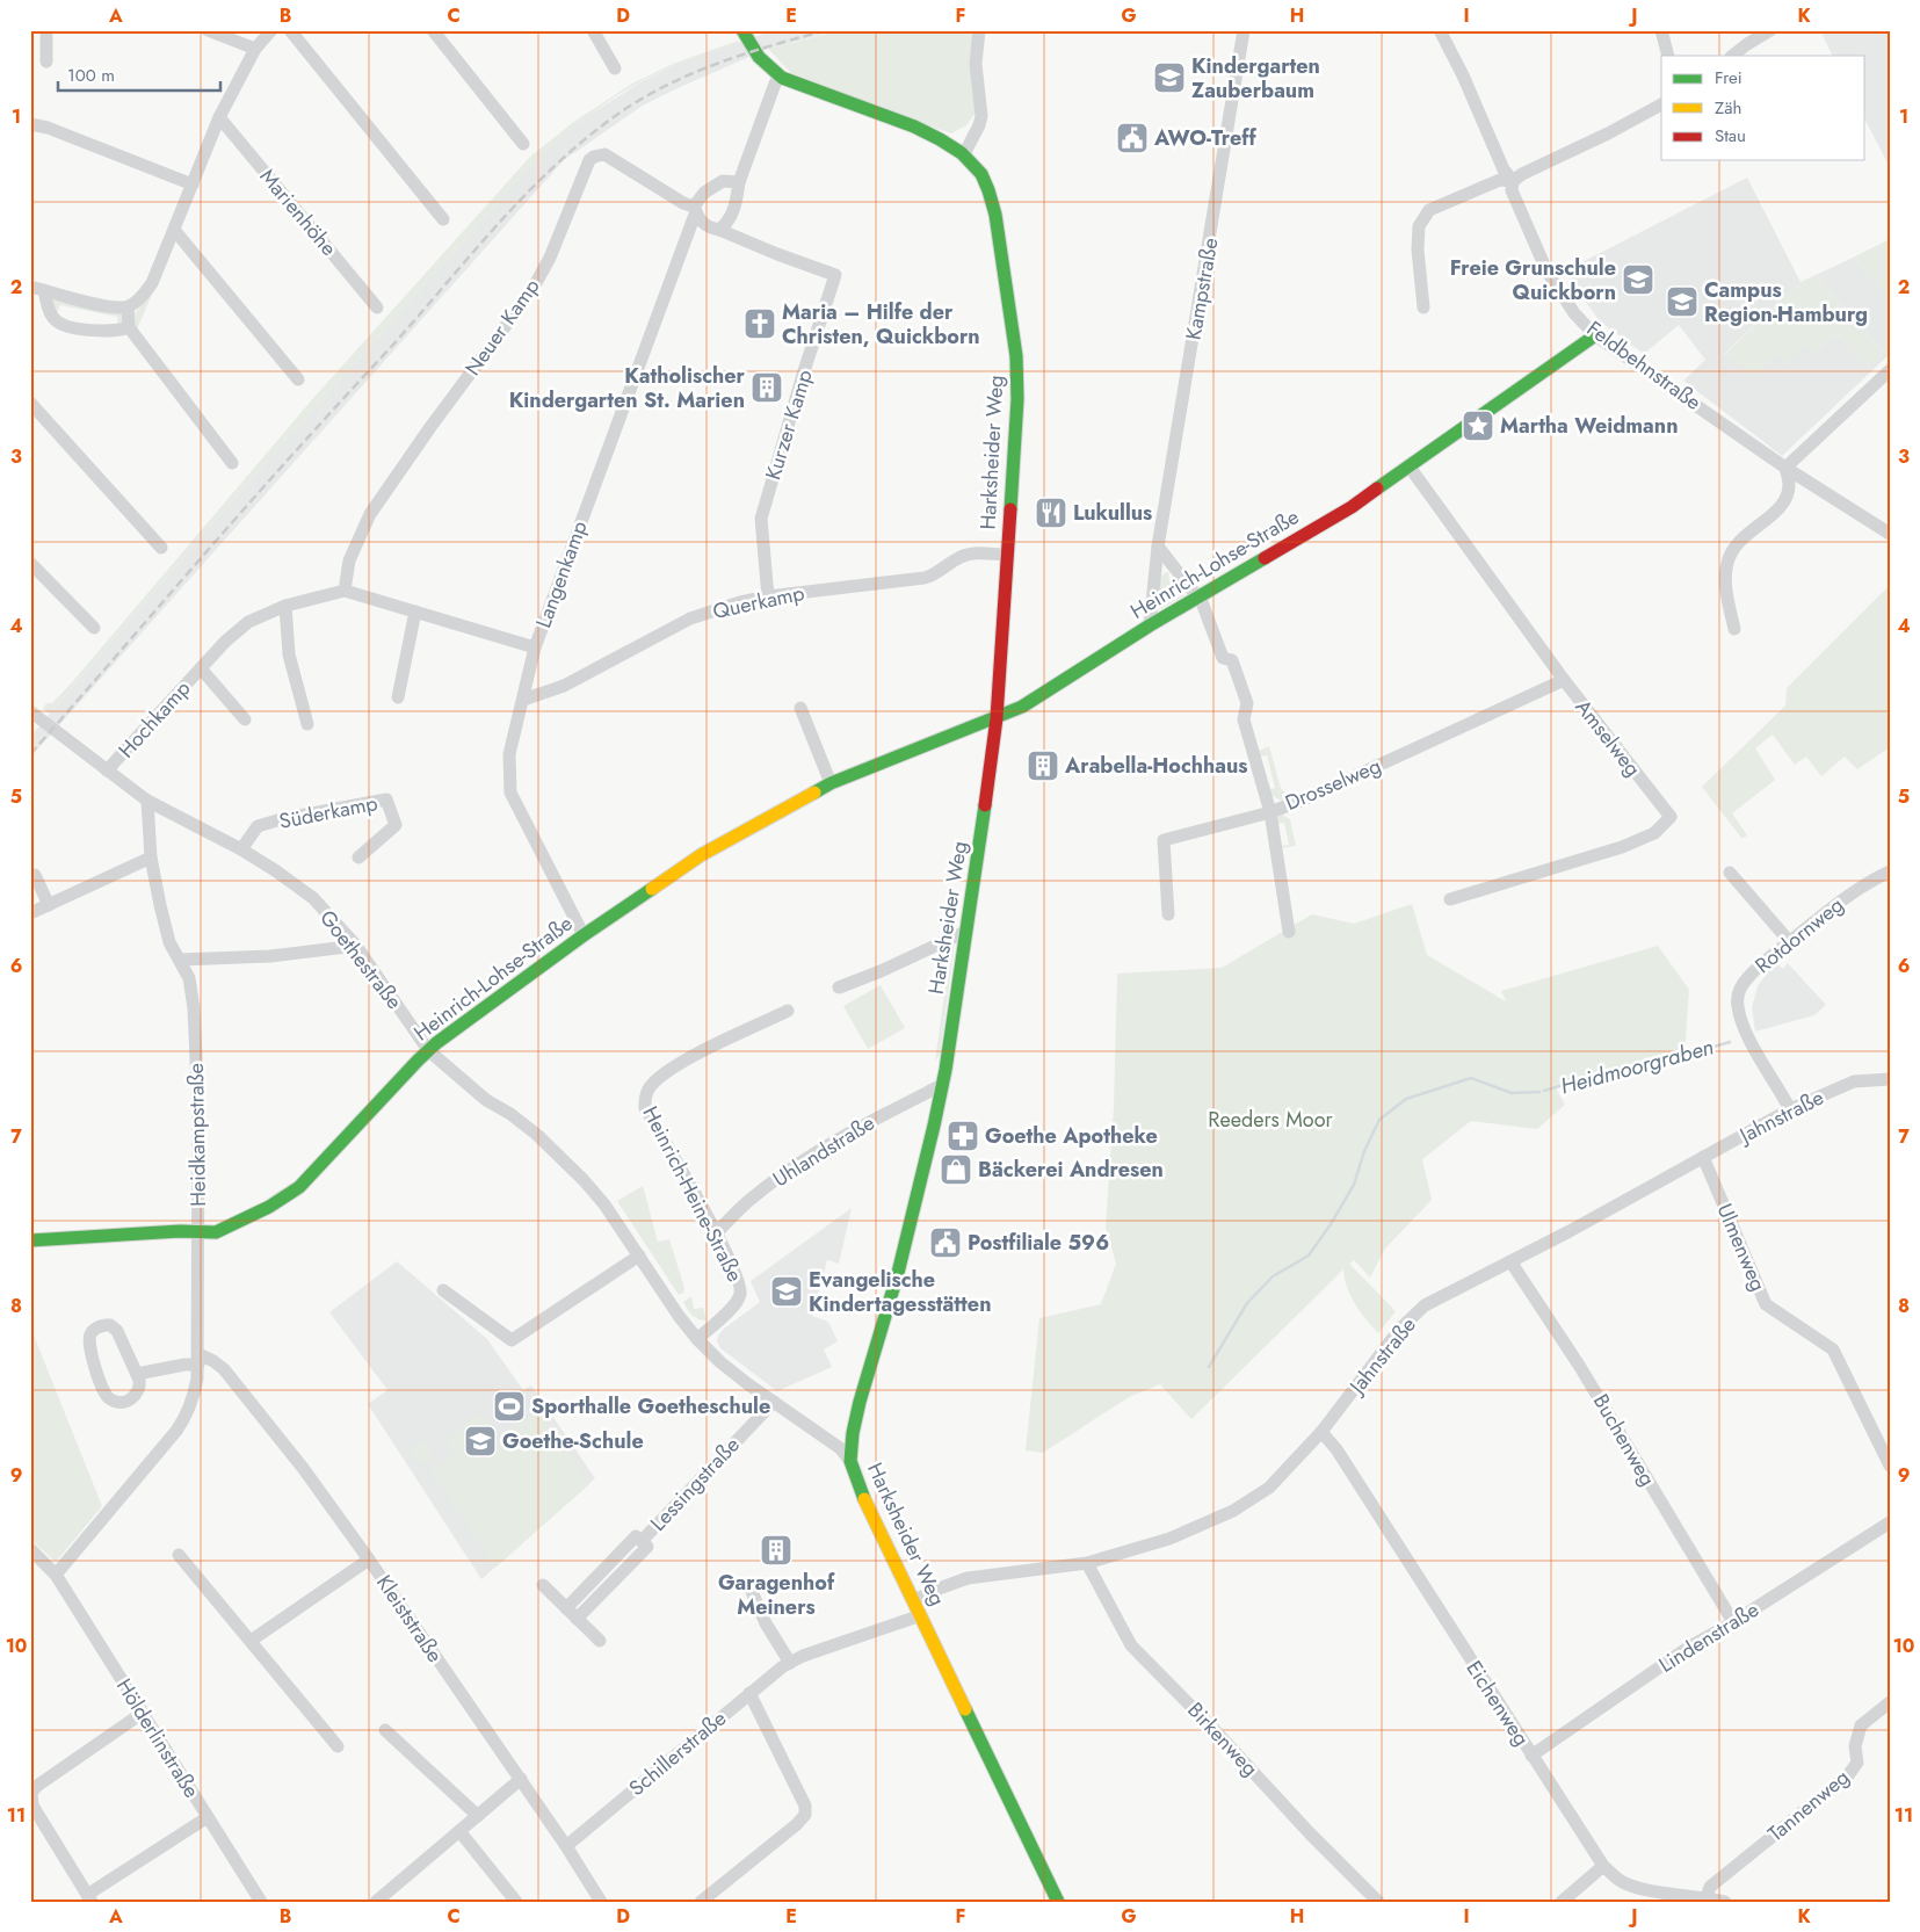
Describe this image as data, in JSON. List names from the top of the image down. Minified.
{"streets":{"main road":["Harksheider Weg","Heinrich-Lohse-Straße"],"street":["Marienhöhe","Kampstraße","Neuer Kamp","Feldbehnstraße","Kurzer Kamp","Langenkamp","Querkamp","Hochkamp","Amselweg","Drosselweg","Süderkamp","Rotdornweg","Goethestraße","Jahnstraße","Heidkampstraße","Uhlandstraße","Heinrich-Heine-Straße","Ulmenweg","Buchenweg","Lessingstraße","Kleiststraße","Lindenstraße","Eichenweg","Hölderlinstraße","Birkenweg","Schillerstraße","Tannenweg"]},"crossings":[["Kampstraße","Heinrich-Lohse-Straße"],["Neuer Kamp","Langenkamp"],["Neuer Kamp","Hochkamp"],["Feldbehnstraße","Heinrich-Lohse-Straße"],["Kurzer Kamp","Querkamp"],["Harksheider Weg","Heinrich-Lohse-Straße"],["Harksheider Weg","Querkamp"],["Harksheider Weg","Goethestraße"],["Harksheider Weg","Jahnstraße"],["Harksheider Weg","Uhlandstraße"],["Harksheider Weg","Schillerstraße"],["Heinrich-Lohse-Straße","Langenkamp"],["Heinrich-Lohse-Straße","Amselweg"],["Heinrich-Lohse-Straße","Goethestraße"],["Heinrich-Lohse-Straße","Heidkampstraße"],["Langenkamp","Querkamp"],["Amselweg","Drosselweg"],["Süderkamp","Goethestraße"],["Rotdornweg","Jahnstraße"],["Goethestraße","Heidkampstraße"],["Goethestraße","Heinrich-Heine-Straße"],["Goethestraße","Lessingstraße"],["Jahnstraße","Ulmenweg"],["Jahnstraße","Buchenweg"],["Jahnstraße","Eichenweg"],["Jahnstraße","Birkenweg"],["Heidkampstraße","Kleiststraße"],["Heidkampstraße","Hölderlinstraße"],["Uhlandstraße","Heinrich-Heine-Straße"],["Buchenweg","Lindenstraße"],["Kleiststraße","Schillerstraße"],["Lindenstraße","Eichenweg"],["Eichenweg","Tannenweg"]],"water":["Heidmoorgraben"],"parks":["Reeders Moor"],"places":{"school or university":["Kindergarten Zauberbaum","Freie Grunschule Quickborn","Campus Region-Hamburg","Evangelische Kindertagesstätten","Goethe-Schule"],"public building":["AWO-Treff","Postfiliale 596"],"church":["Maria – Hilfe der Christen, Quickborn"],"building":["Katholischer Kindergarten St. Marien","Arabella-Hochhaus","Garagenhof Meiners"],"place":["Martha Weidmann"],"restaurant":["Lukullus"],"pharmacy":["Goethe Apotheke"],"shop":["Bäckerei Andresen"],"sports":["Sporthalle Goetheschule"]},"legend":["Frei","Zäh","Stau"],"scale_bar":"100 m","grid":{"columns":["A","B","C","D","E","F","G","H","I","J","K"],"rows":["1","2","3","4","5","6","7","8","9","10","11"]}}
